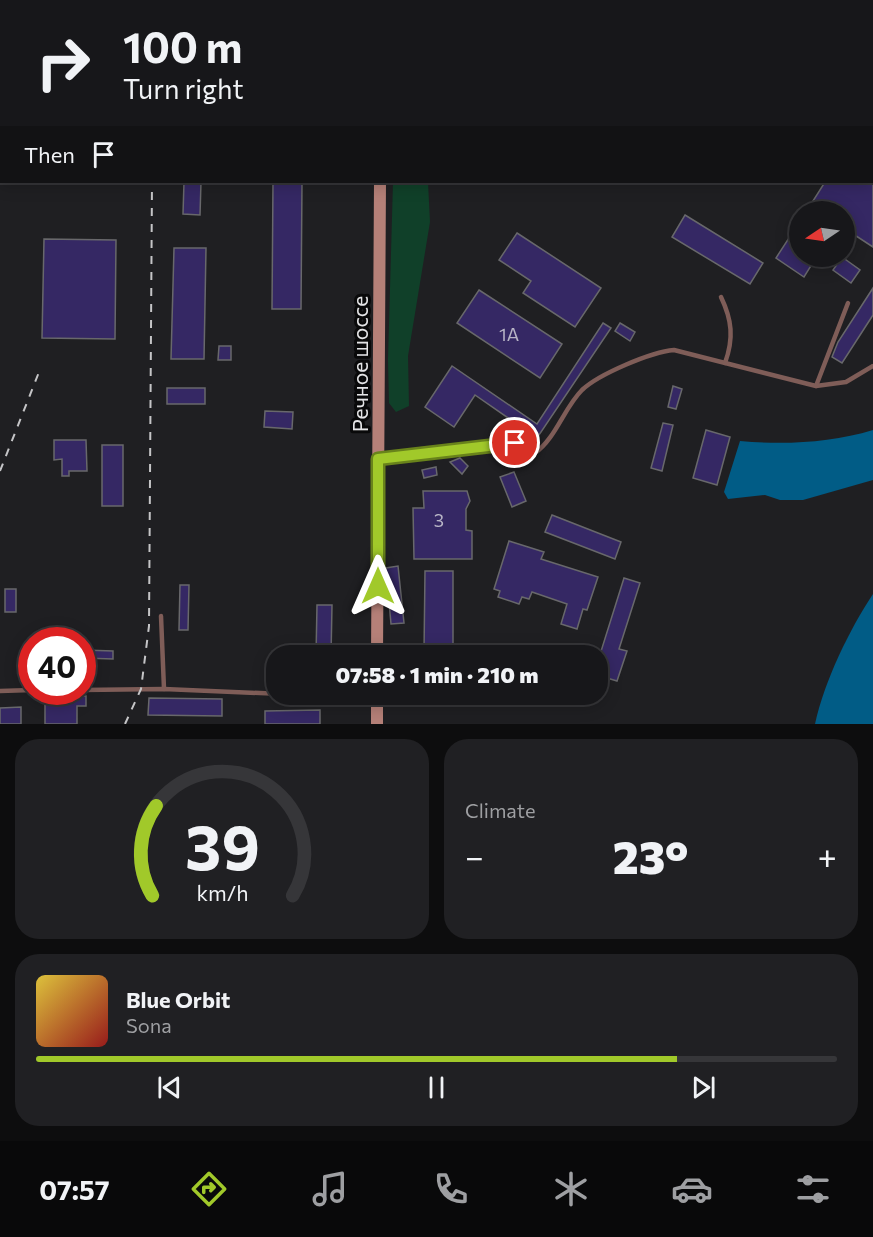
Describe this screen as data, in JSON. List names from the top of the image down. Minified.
{"streets":{"street":["Речное шоссе"]},"house_numbers":["1А","3"],"north":"left","page":{"turn":["100 m","Turn right"],"then":"Then","limit":"40","trip":"07:58 · 1 min · 210 m","tile":"Climate","heat":["−","23°","+"],"song":["Blue Orbit","Sona"],"tabs":"07:57","gauge":["39","km/h"]}}
